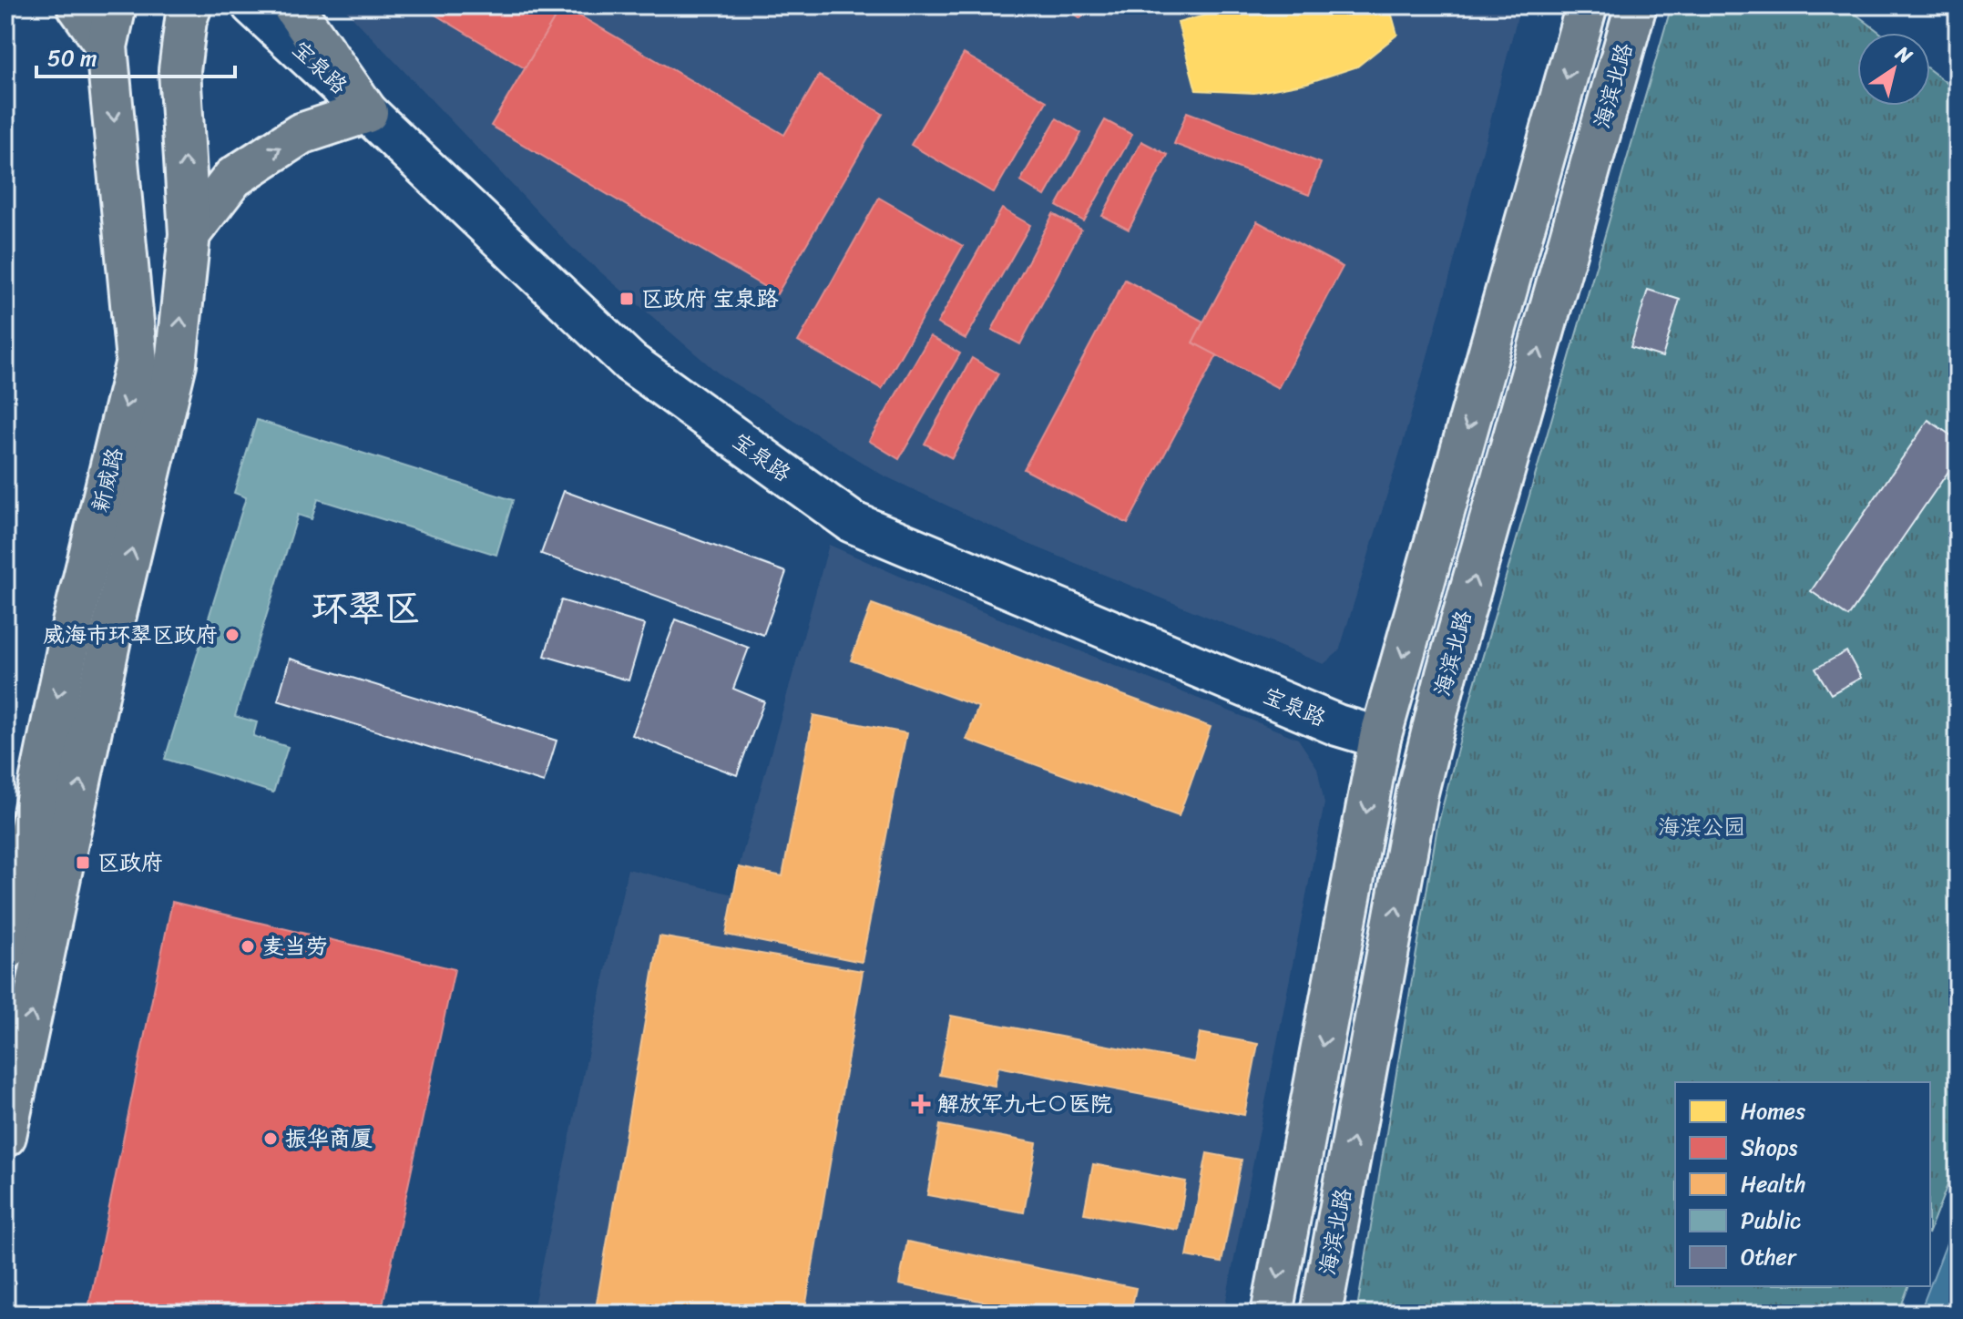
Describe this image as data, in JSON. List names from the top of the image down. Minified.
{"streets":{"main road":["海滨北路","新威路"],"street":["宝泉路"]},"districts":["环翠区"],"parks":["海滨公园"],"places":{"transit":["区政府 宝泉路","区政府"],"other":["威海市环翠区政府","麦当劳","振华商厦"],"health":["解放军九七〇医院"]},"legend":["Homes","Shops","Health","Public","Other"],"scale_bar":"50 m","north":"top right"}
